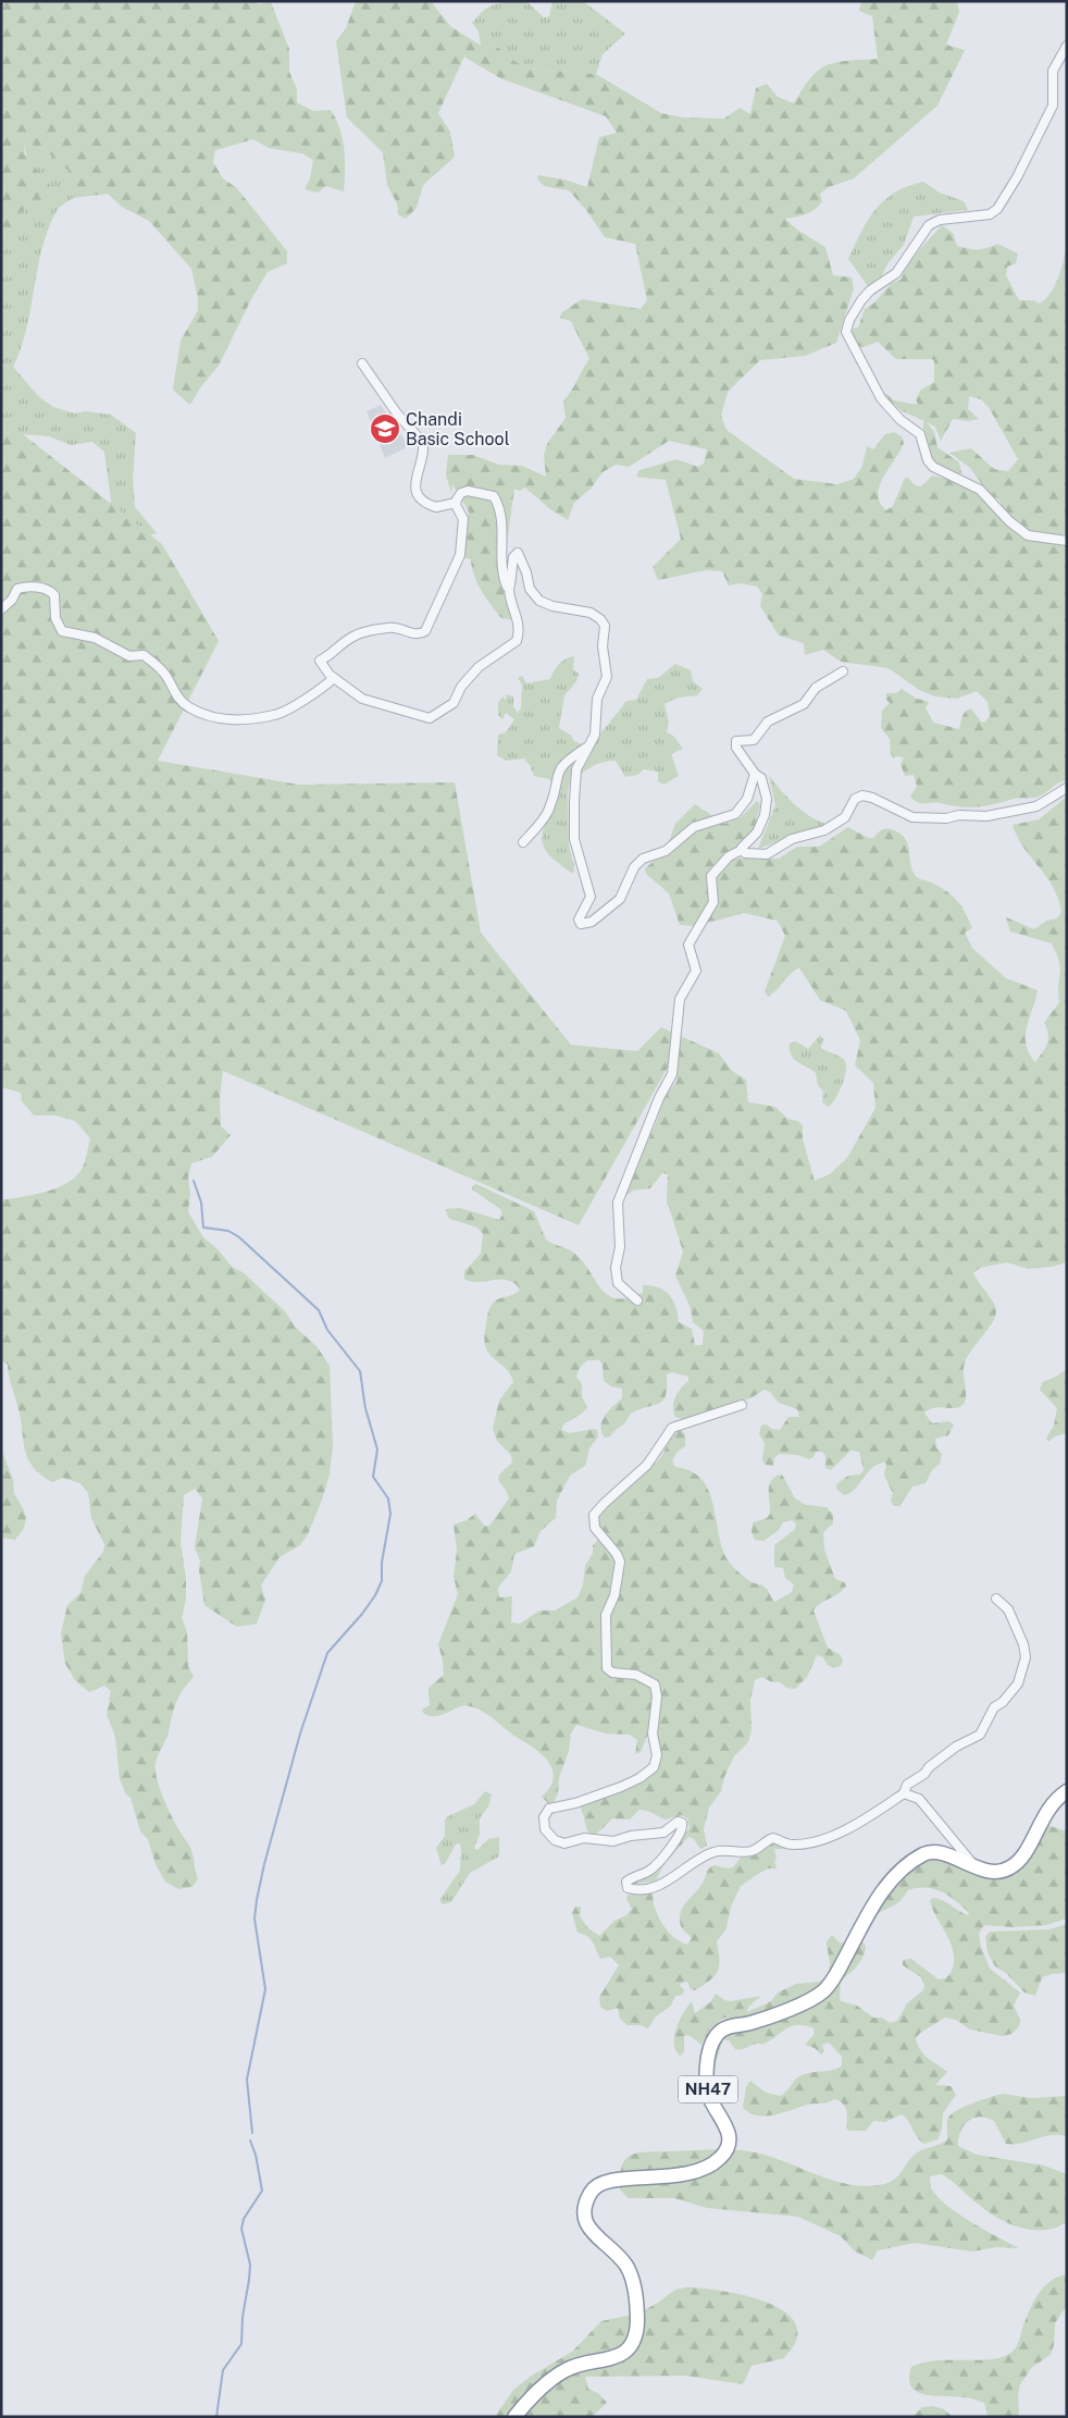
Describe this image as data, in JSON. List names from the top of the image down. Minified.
{"streets":{"highway":["NH47"]},"places":{"school or university":["Chandi Basic School"]}}
